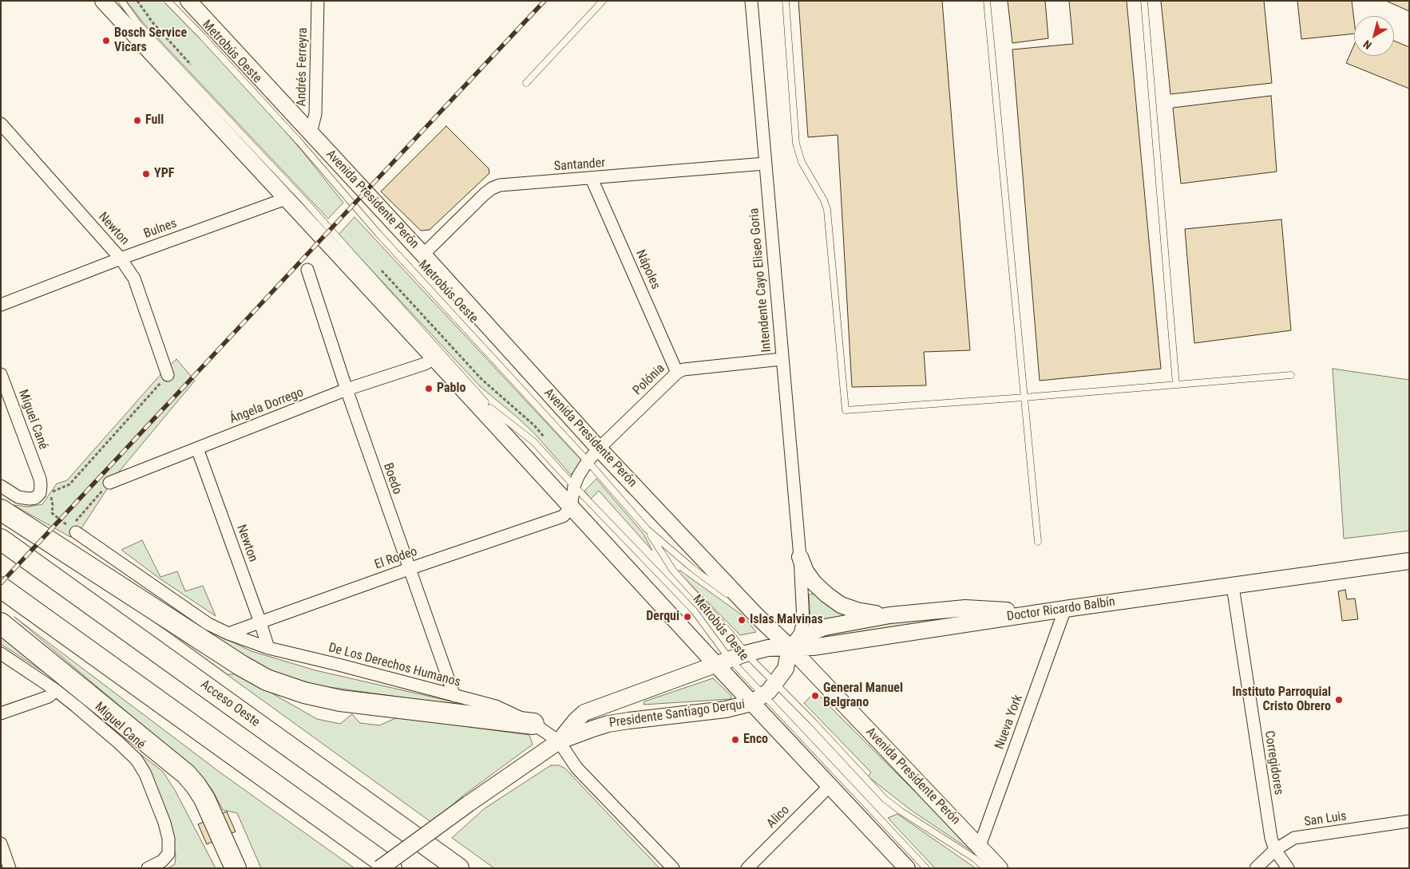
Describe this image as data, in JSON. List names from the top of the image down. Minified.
{"streets":{"highway":["Acceso Oeste"],"main road":["Avenida Presidente Perón","Doctor Ricardo Balbín","Presidente Santiago Derqui"],"street":["Andrés Ferreyra","Santander","Newton","Bulnes","Nápoles","Intendente Cayo Eliseo Goria","Polónia","Ángela Dorrego","Miguel Cané","Boedo","El Rodeo","De Los Derechos Humanos","Nueva York","Corregidores","Alico","San Luis"],"lane":["Metrobús Oeste"]},"crossings":[["Metrobús Oeste","Avenida Presidente Perón"],["Metrobús Oeste","Polónia"],["Metrobús Oeste","El Rodeo"],["Metrobús Oeste","Doctor Ricardo Balbín"],["Metrobús Oeste","Presidente Santiago Derqui"],["Andrés Ferreyra","Avenida Presidente Perón"],["Santander","Avenida Presidente Perón"],["Santander","Nápoles"],["Santander","Intendente Cayo Eliseo Goria"],["Avenida Presidente Perón","Intendente Cayo Eliseo Goria"],["Avenida Presidente Perón","Polónia"],["Avenida Presidente Perón","Doctor Ricardo Balbín"],["Avenida Presidente Perón","Presidente Santiago Derqui"],["Avenida Presidente Perón","Nueva York"],["Newton","Bulnes"],["Newton","Ángela Dorrego"],["Newton","El Rodeo"],["Newton","De Los Derechos Humanos"],["Nápoles","Polónia"],["Intendente Cayo Eliseo Goria","Polónia"],["Intendente Cayo Eliseo Goria","Doctor Ricardo Balbín"],["Intendente Cayo Eliseo Goria","Presidente Santiago Derqui"],["Polónia","El Rodeo"],["Ángela Dorrego","Boedo"],["Boedo","El Rodeo"],["Boedo","De Los Derechos Humanos"],["El Rodeo","De Los Derechos Humanos"],["Doctor Ricardo Balbín","Presidente Santiago Derqui"],["Doctor Ricardo Balbín","Nueva York"],["Doctor Ricardo Balbín","Corregidores"],["De Los Derechos Humanos","Presidente Santiago Derqui"],["Corregidores","San Luis"]],"places":["Bosch Service Vicars","Full","YPF","Pablo","Derqui","Islas Malvinas","General Manuel Belgrano","Instituto Parroquial Cristo Obrero","Enco"],"north":"bottom left"}
